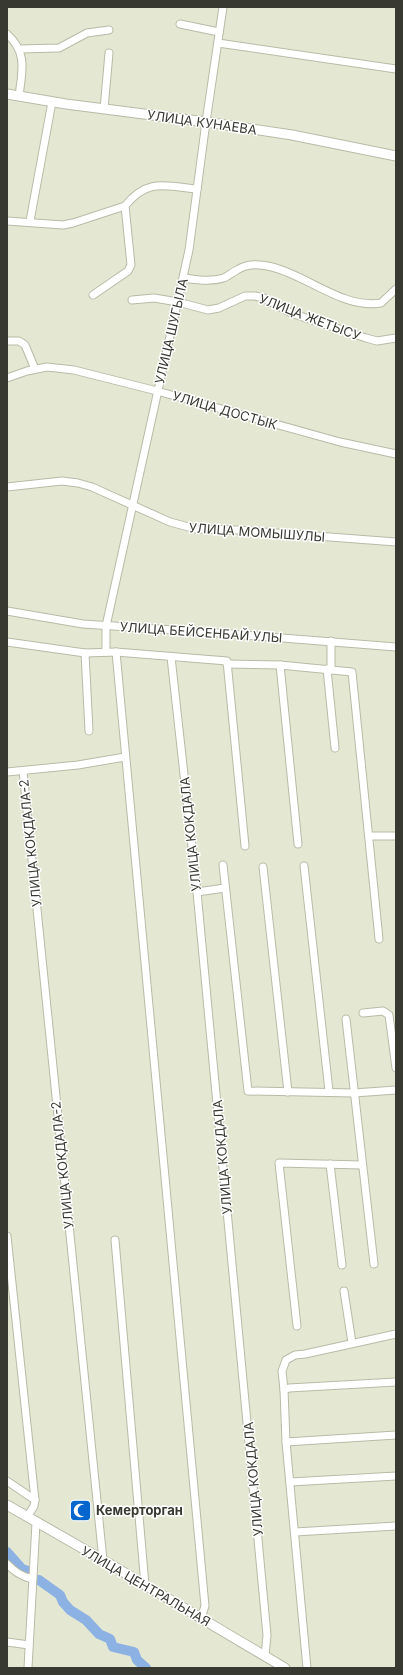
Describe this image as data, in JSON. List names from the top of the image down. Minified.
{"streets":{"main road":["УЛИЦА КУНАЕВА","УЛИЦА ЦЕНТРАЛЬНАЯ"],"street":["УЛИЦА ЖЕТЫСУ","УЛИЦА ШУГЫЛА","УЛИЦА ДОСТЫК","УЛИЦА МОМЫШУЛЫ","УЛИЦА БЕЙСЕНБАЙ УЛЫ","УЛИЦА КОКДАЛА","УЛИЦА КОКДАЛА-2"]},"crossings":[["УЛИЦА КУНАЕВА","УЛИЦА ШУГЫЛА"],["УЛИЦА ЖЕТЫСУ","УЛИЦА ШУГЫЛА"],["УЛИЦА ШУГЫЛА","УЛИЦА ДОСТЫК"],["УЛИЦА ШУГЫЛА","УЛИЦА МОМЫШУЛЫ"],["УЛИЦА ШУГЫЛА","УЛИЦА БЕЙСЕНБАЙ УЛЫ"],["УЛИЦА КОКДАЛА","УЛИЦА ЦЕНТРАЛЬНАЯ"],["УЛИЦА КОКДАЛА-2","УЛИЦА ЦЕНТРАЛЬНАЯ"]],"places":{"mosque":["Кемерторган"]}}
